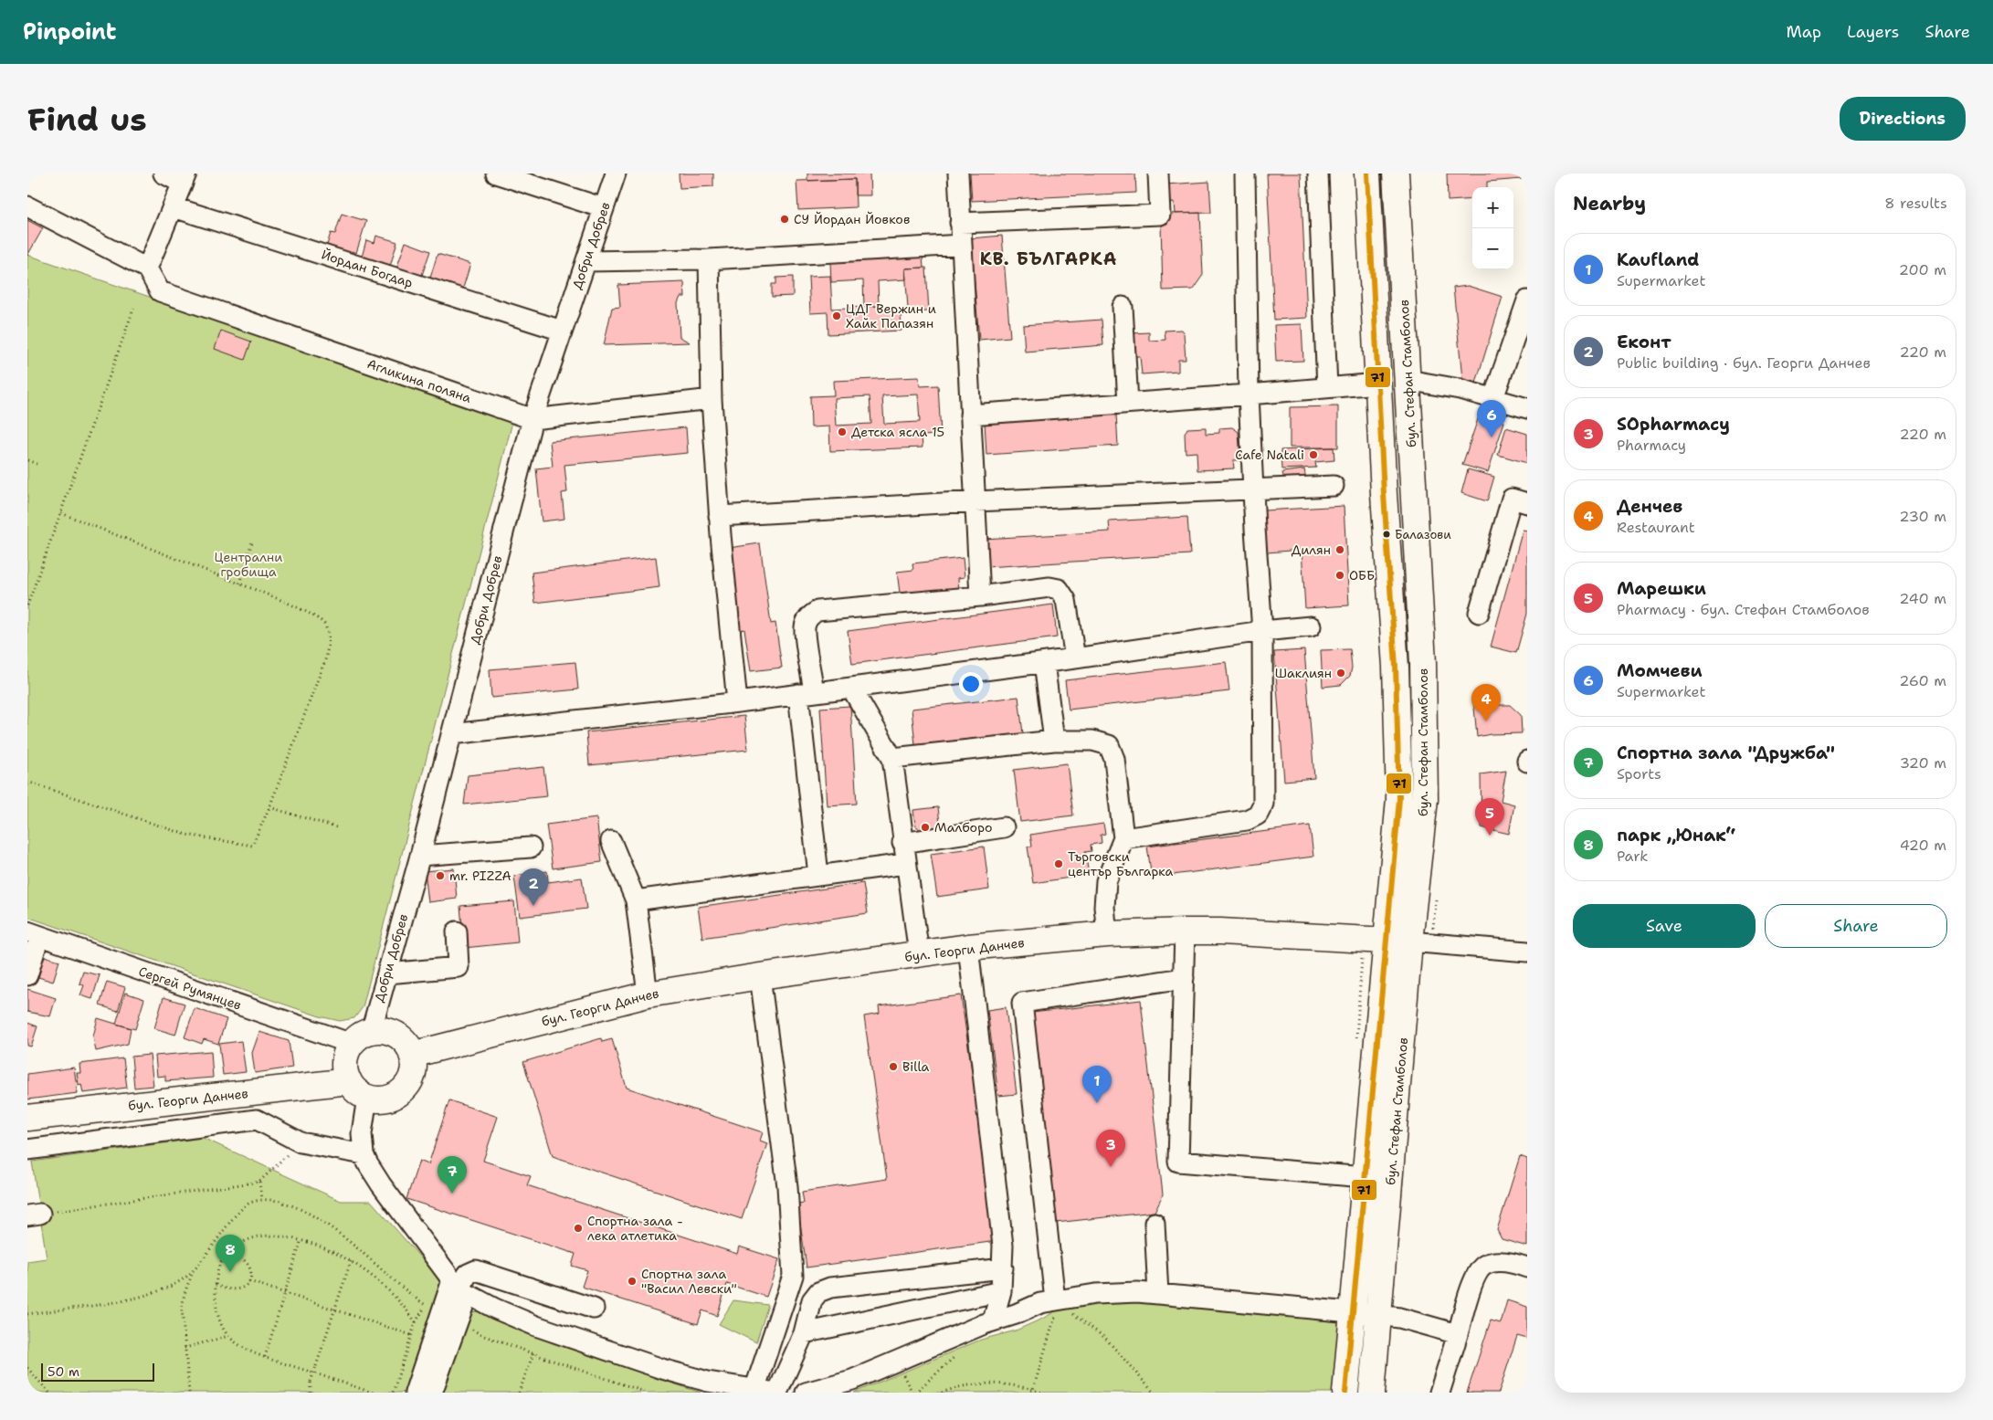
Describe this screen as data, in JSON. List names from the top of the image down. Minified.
{"streets":{"main road":["бул. Стефан Стамболов","бул. Георги Данчев"],"street":["Добри Добрев","Йордан Богдар","Агликина поляна","Сергей Румянцев"]},"crossings":[["Добри Добрев","Йордан Богдар"],["Добри Добрев","Агликина поляна"],["Добри Добрев","бул. Георги Данчев"],["Добри Добрев","Сергей Румянцев"],["бул. Стефан Стамболов","бул. Георги Данчев"],["бул. Георги Данчев","Сергей Румянцев"]],"districts":["КВ. БЪЛГАРКА"],"parks":["Централни гробища"],"places":["СУ Йордан Йовков","ЦДГ Вержин и Хайк Папазян","Детска ясла 15","Cafe Natali","Балазови","Дилян","ОББ","Шаклиян","Малборо","Търговски център Българка","mr. PIZZA","Billa","Спортна зала - лека атлетика","Спортна зала \"Васил Левски\""],"lines":["transit line 71"],"scale_bar":"50 m","page":{"header":"Pinpoint","nav":["Map","Layers","Share"],"buttons":["Directions",["Save","Share"]],"title":"Find us","heading":["Nearby","8 results"],"map_buttons":["+","−"],"list":[{"mark":"1","name":"Kaufland","note":"Supermarket","value":"200 m"},{"mark":"2","name":"Еконт","note":"Public building · бул. Георги Данчев","value":"220 m"},{"mark":"3","name":"SOpharmacy","note":"Pharmacy","value":"220 m"},{"mark":"4","name":"Денчев","note":"Restaurant","value":"230 m"},{"mark":"5","name":"Марешки","note":"Pharmacy · бул. Стефан Стамболов","value":"240 m"},{"mark":"6","name":"Момчеви","note":"Supermarket","value":"260 m"},{"mark":"7","name":"Спортна зала \"Дружба\"","note":"Sports","value":"320 m"},{"mark":"8","name":"парк „Юнак“","note":"Park","value":"420 m"}],"pins":["6","4","5","2","1","3","7","8"],"scale":"50 m"}}
